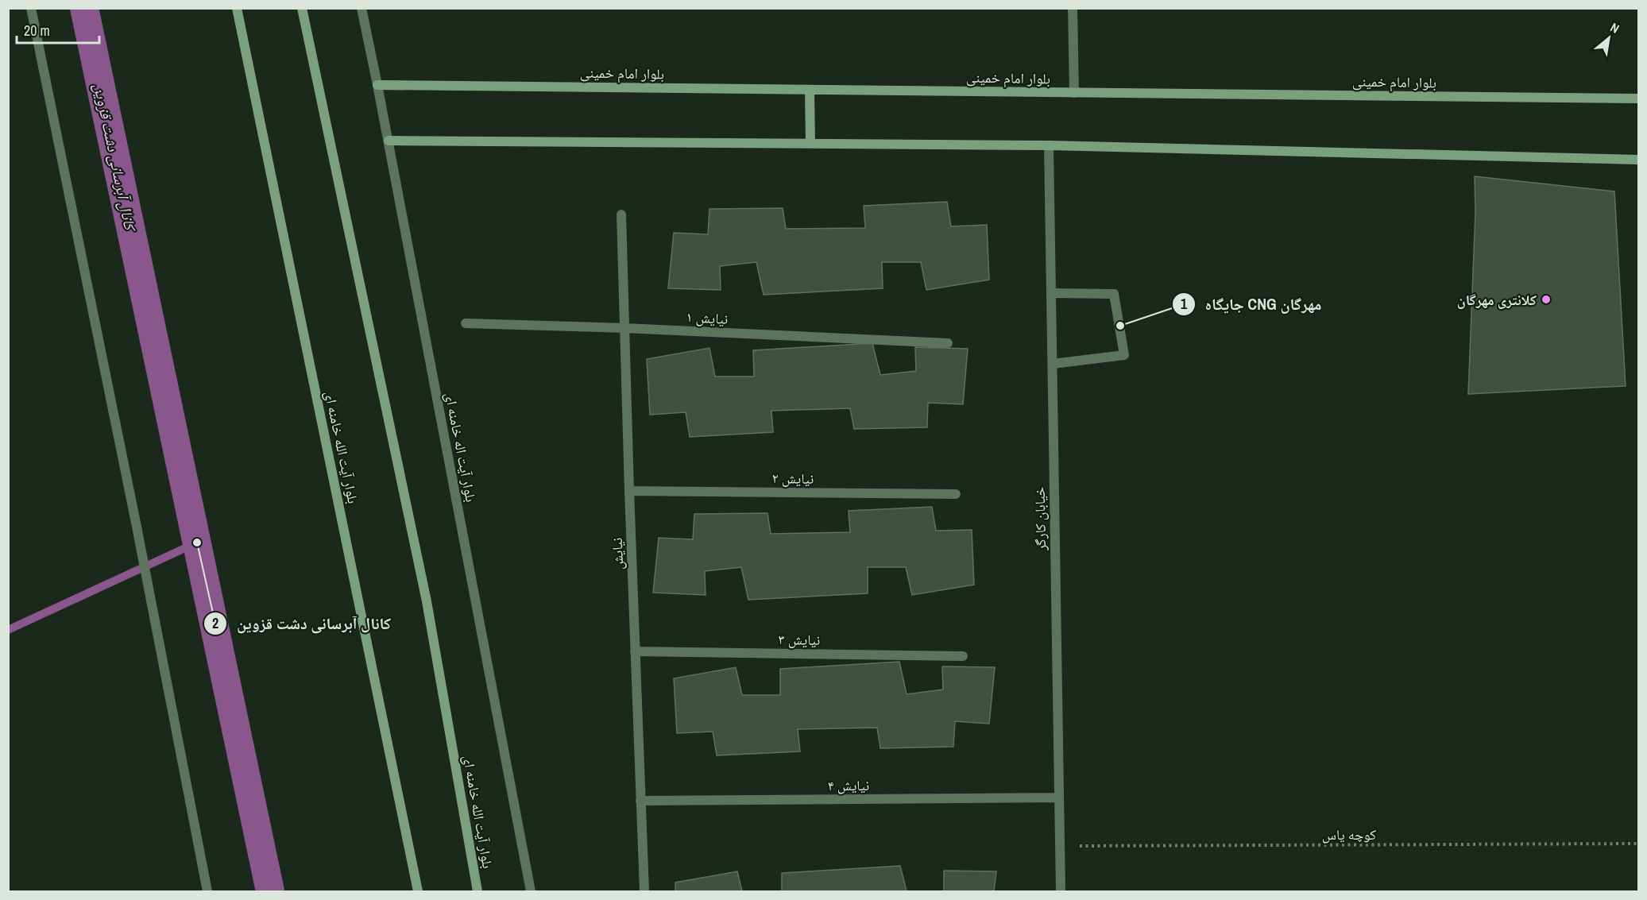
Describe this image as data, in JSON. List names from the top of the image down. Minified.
{"streets":{"street":["بلوار امام خمینی","نیایش ۱","بلوار آیت الله خامنه ای","بلوار آیت اله خامنه ای","نیایش ۲","خیابان کارگر","نیایش","نیایش ۳","نیایش ۴"],"path":["کوچه یاس"]},"crossings":[["بلوار امام خمینی","بلوار آیت اله خامنه ای"],["نیایش ۱","نیایش"],["نیایش ۲","نیایش"],["خیابان کارگر","نیایش ۴"],["خیابان کارگر","کوچه یاس"],["نیایش","نیایش ۳"],["نیایش","نیایش ۴"]],"water":["کانال آبرسانی دشت قزوین"],"places":["کلانتری مهرگان","جایگاه CNG مهرگان","کانال آبرسانی دشت قزوین"],"scale_bar":"20 m","north":"top right"}
